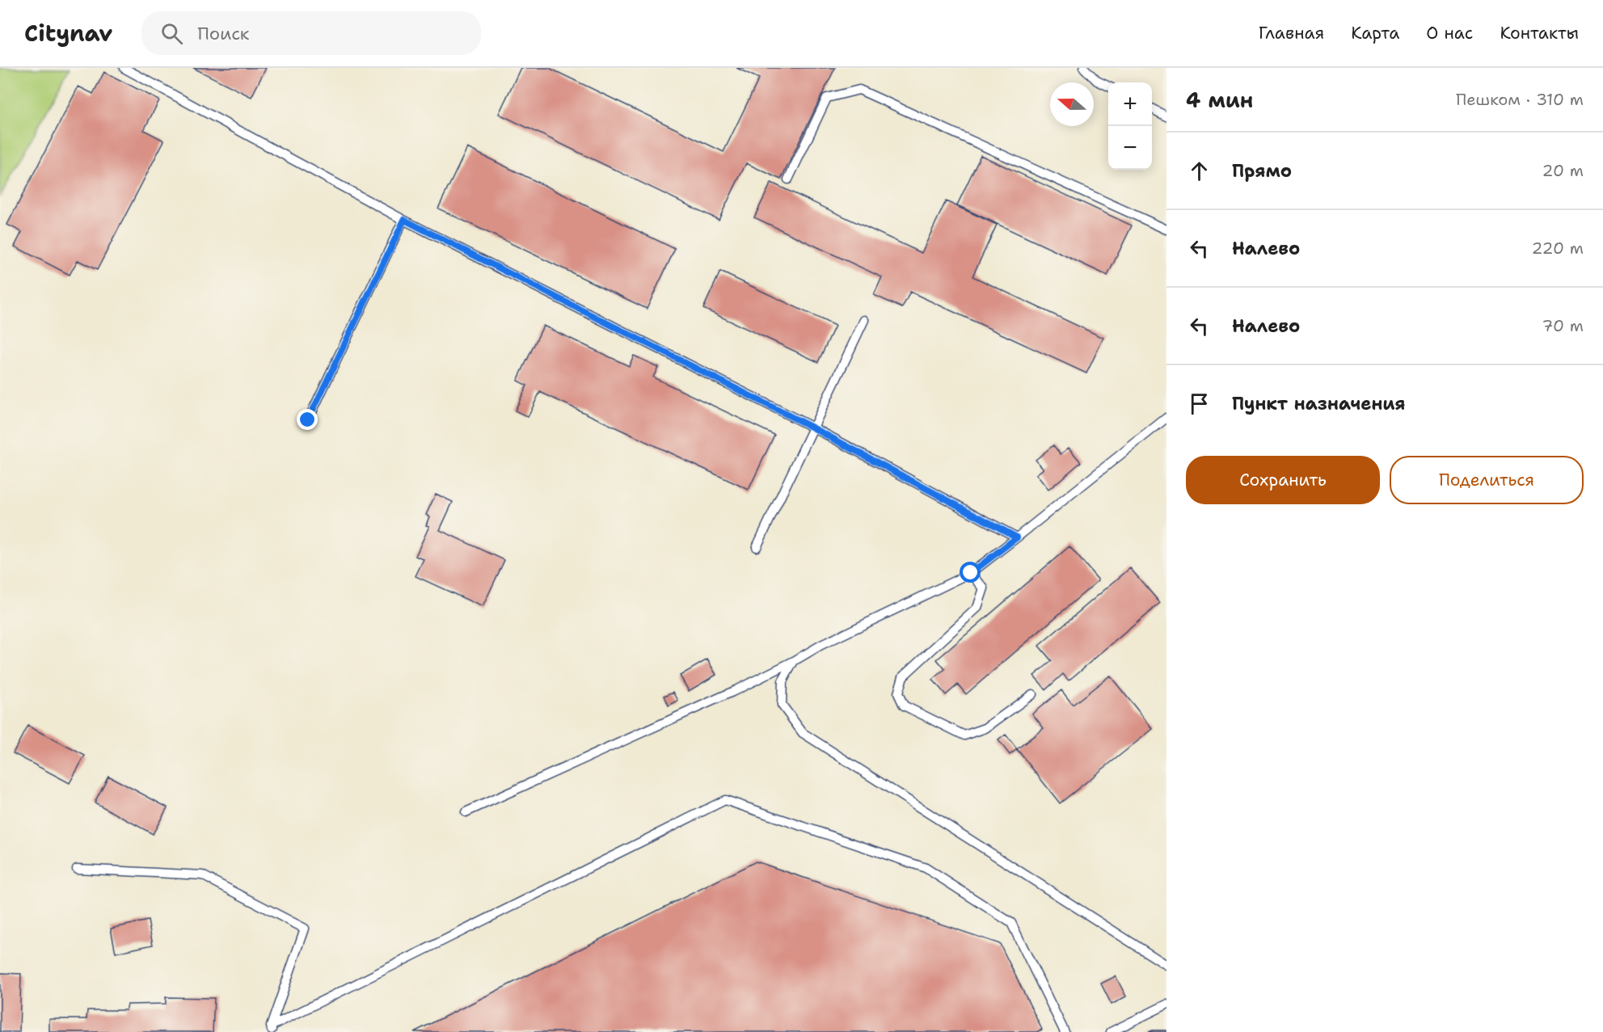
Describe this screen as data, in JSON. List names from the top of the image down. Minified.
{"north":"left","page":{"header":"Citynav","search":"Поиск","nav":["Главная","Карта","О нас","Контакты"],"heading":["4 мин","Пешком · 310 m"],"map_buttons":["+","−"],"list":[["Прямо","20 m"],["Налево","220 m"],["Налево","70 m"],"Пункт назначения"],"buttons":["Сохранить","Поделиться"]}}
